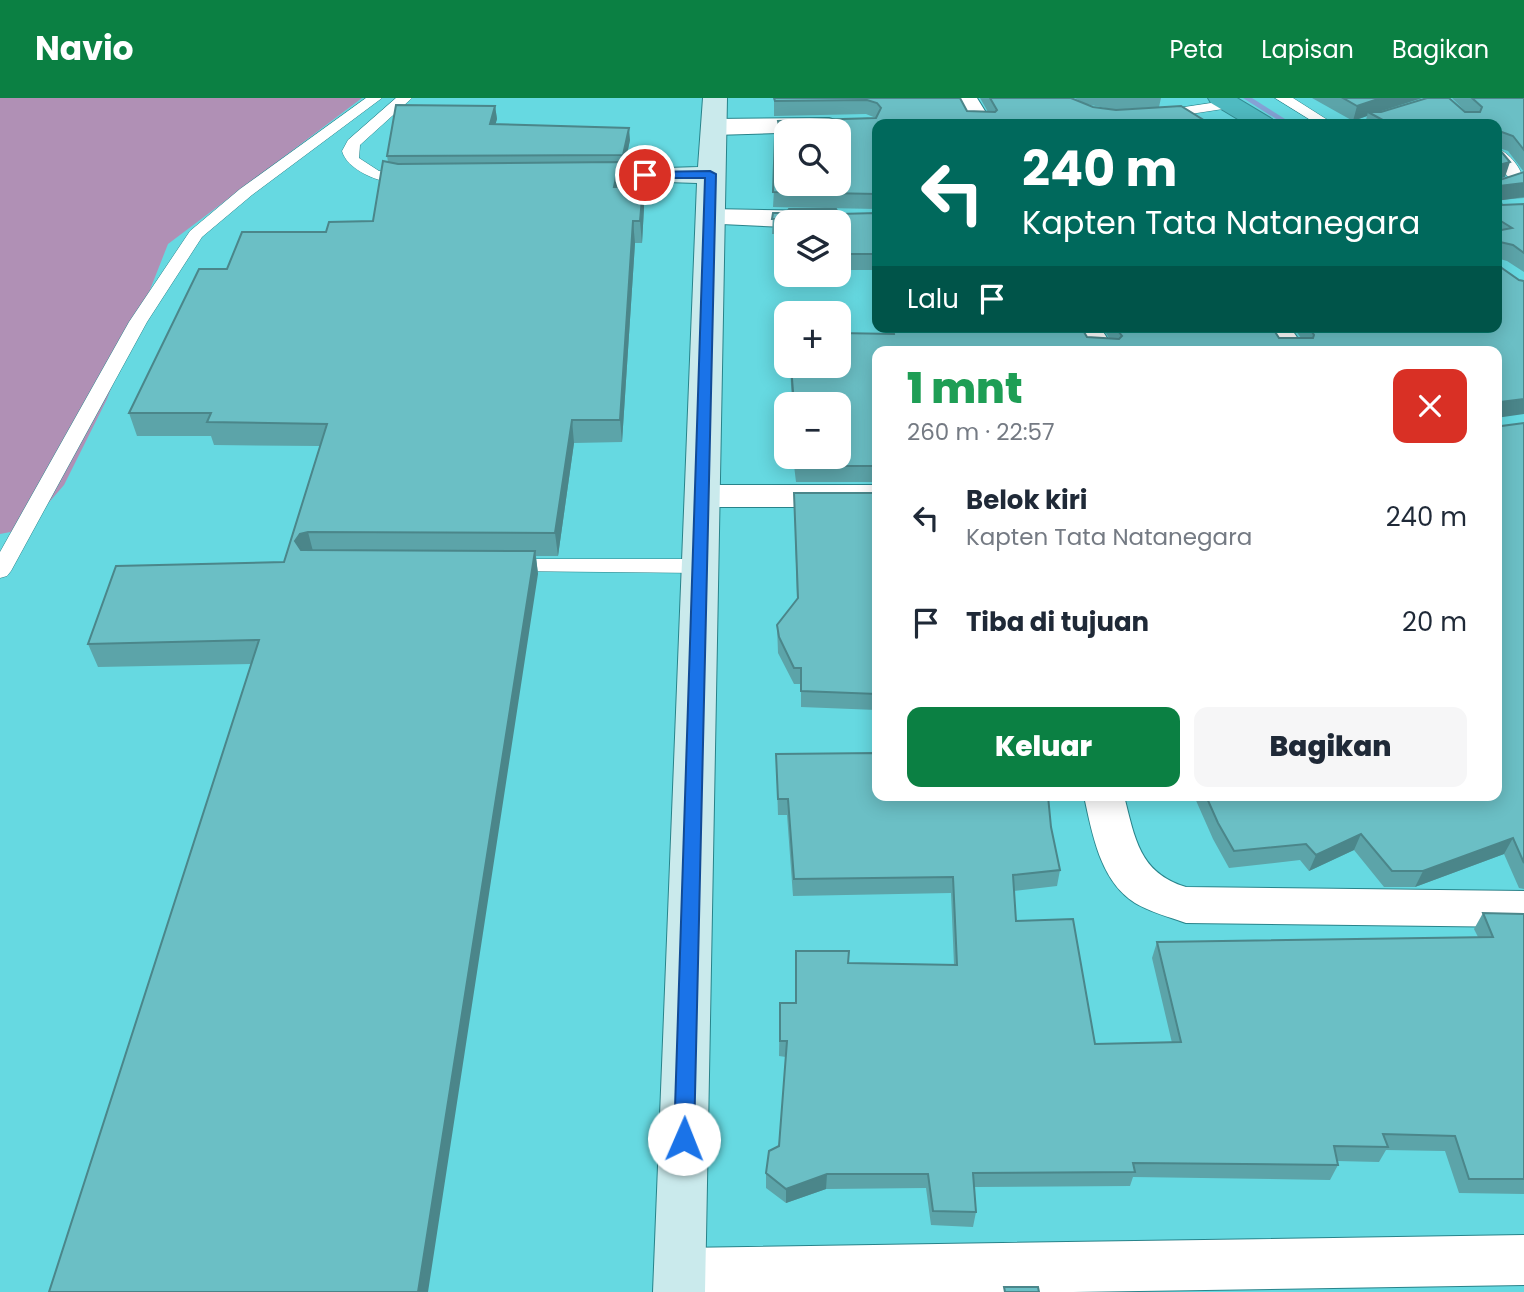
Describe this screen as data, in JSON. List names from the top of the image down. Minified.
{"page":{"header":"Navio","nav":["Peta","Lapisan","Bagikan"],"map_buttons":["+","−"],"turn":["240 m","Kapten Tata Natanegara"],"then":"Lalu","heading":["1 mnt","260 m · 22:57"],"list":[{"name":"Belok kiri","note":"Kapten Tata Natanegara","value":"240 m"},{"name":"Tiba di tujuan","value":"20 m"}],"buttons":["Keluar","Bagikan"]}}
